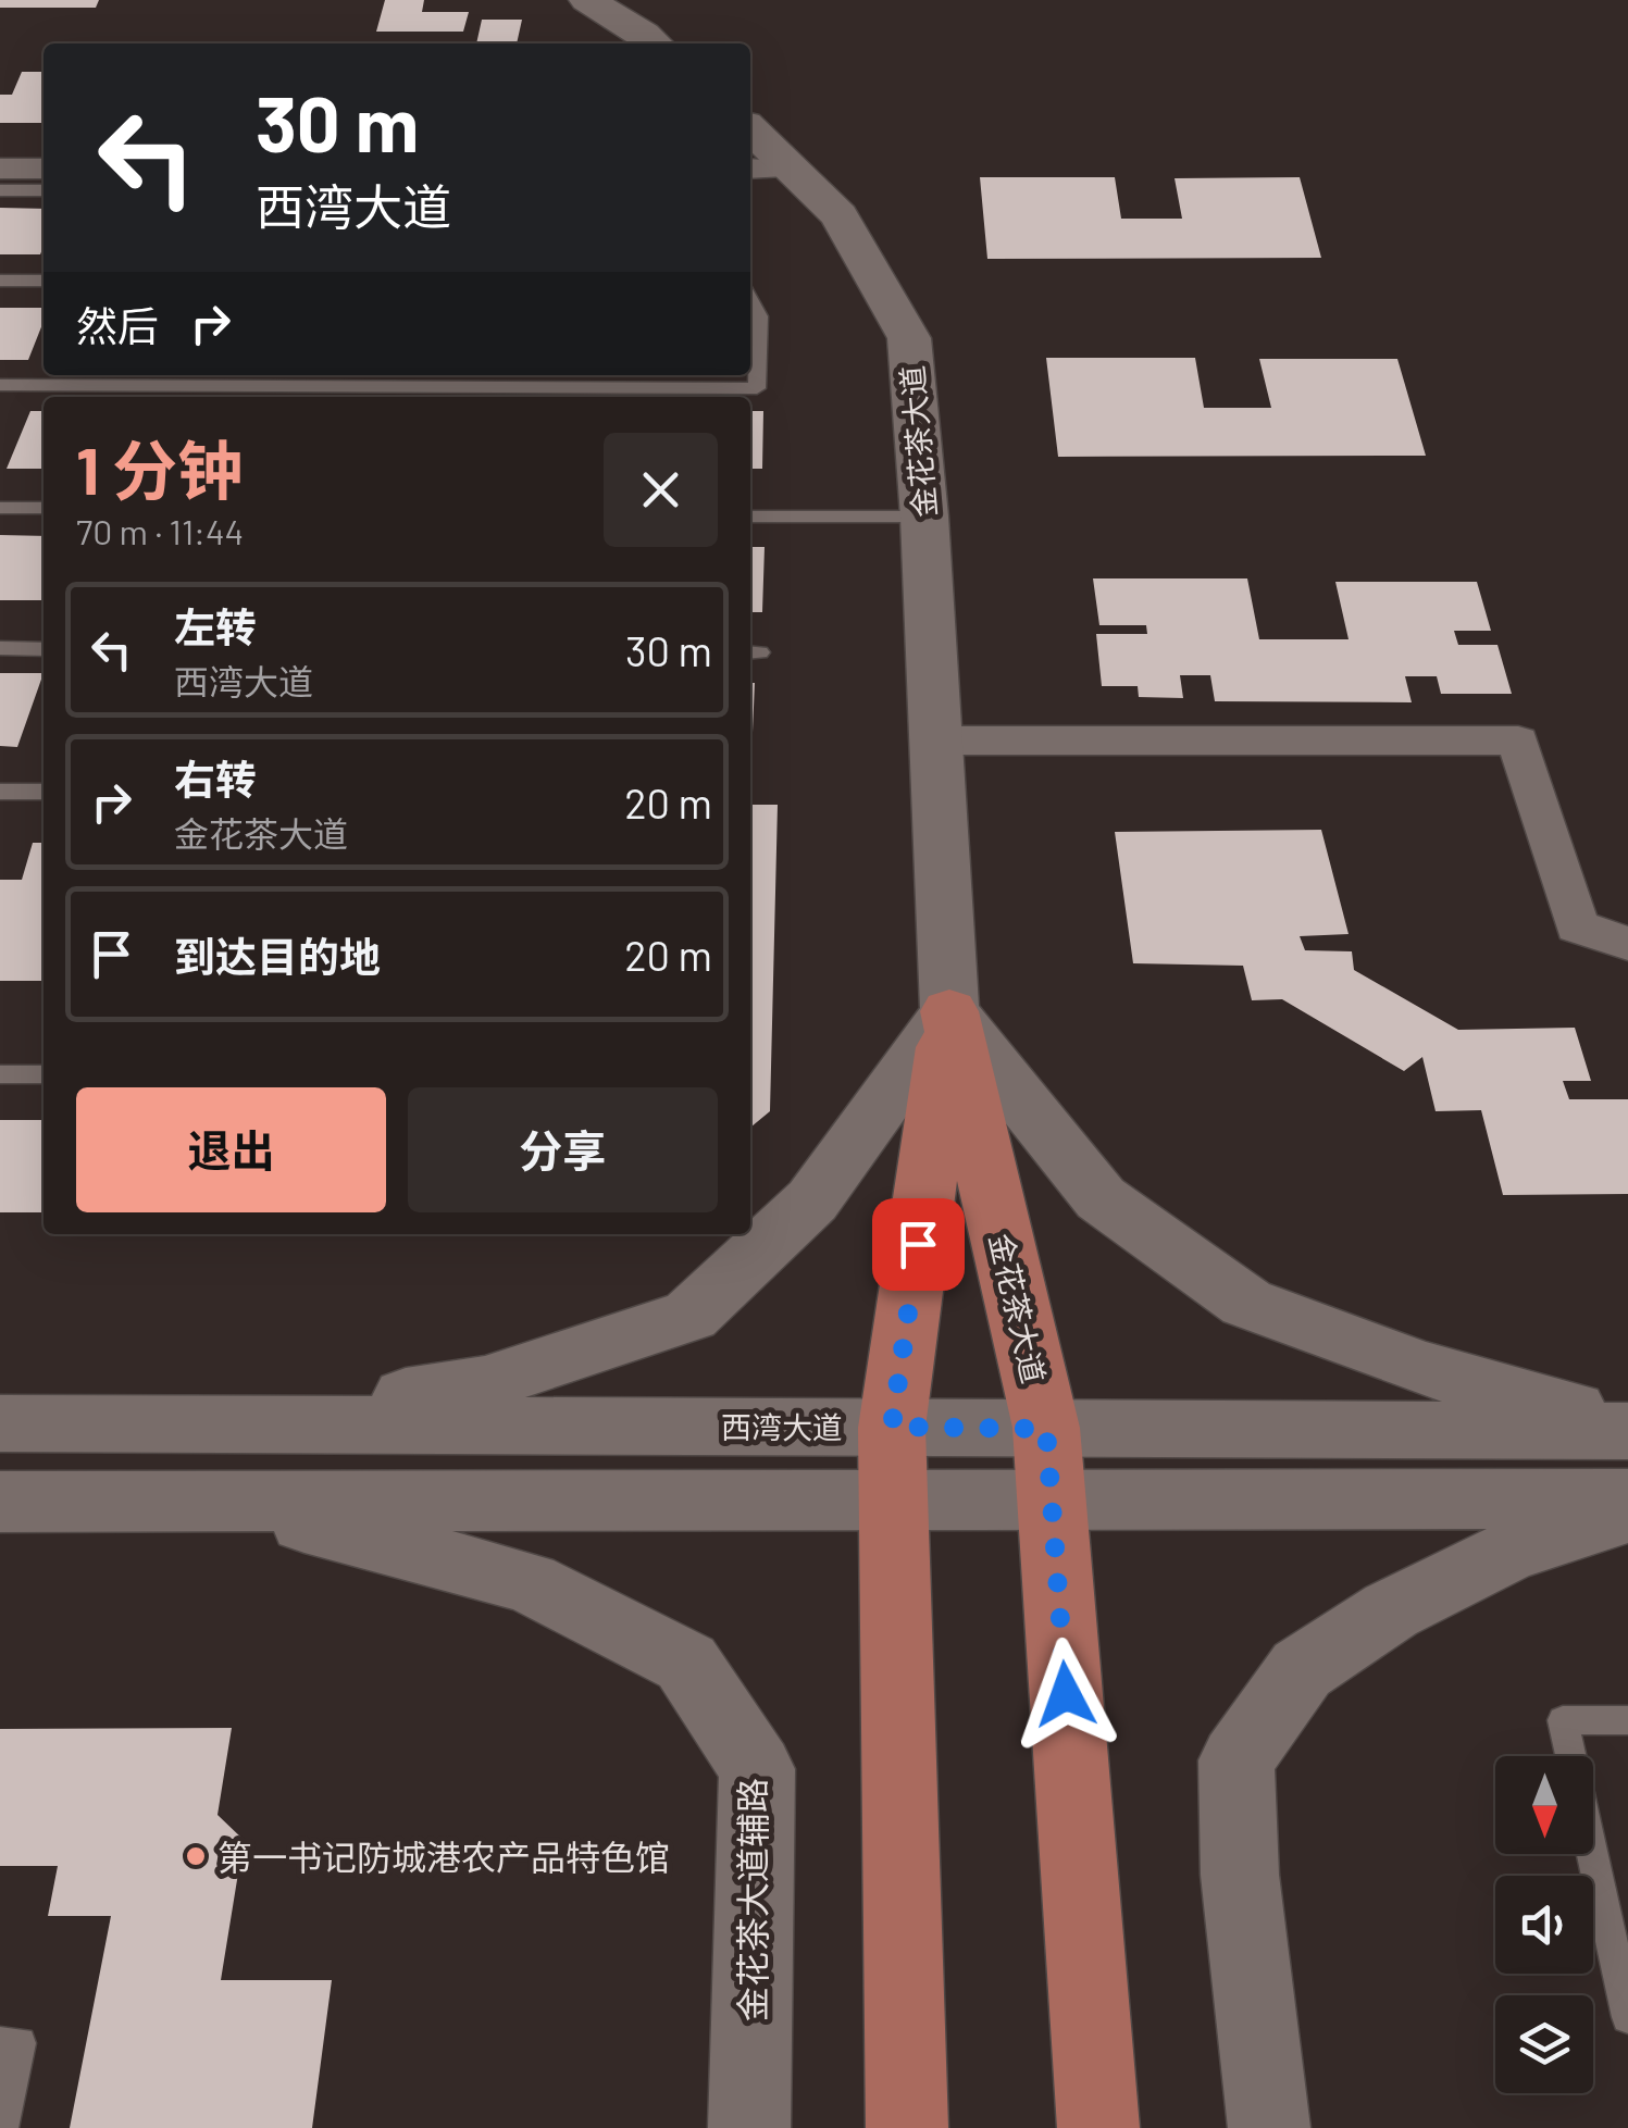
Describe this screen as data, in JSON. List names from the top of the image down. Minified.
{"streets":{"main road":["金花茶大道"],"street":["西湾大道","金花茶大道辅路"]},"crossings":[["金花茶大道","西湾大道"],["西湾大道","金花茶大道辅路"]],"places":["第一书记防城港农产品特色馆"],"north":"bottom","page":{"turn":["30 m","西湾大道"],"then":"然后","heading":["1 分钟","70 m · 11:44"],"list":[{"name":"左转","note":"西湾大道","value":"30 m"},{"name":"右转","note":"金花茶大道","value":"20 m"},{"name":"到达目的地","value":"20 m"}],"buttons":["退出","分享"]}}
